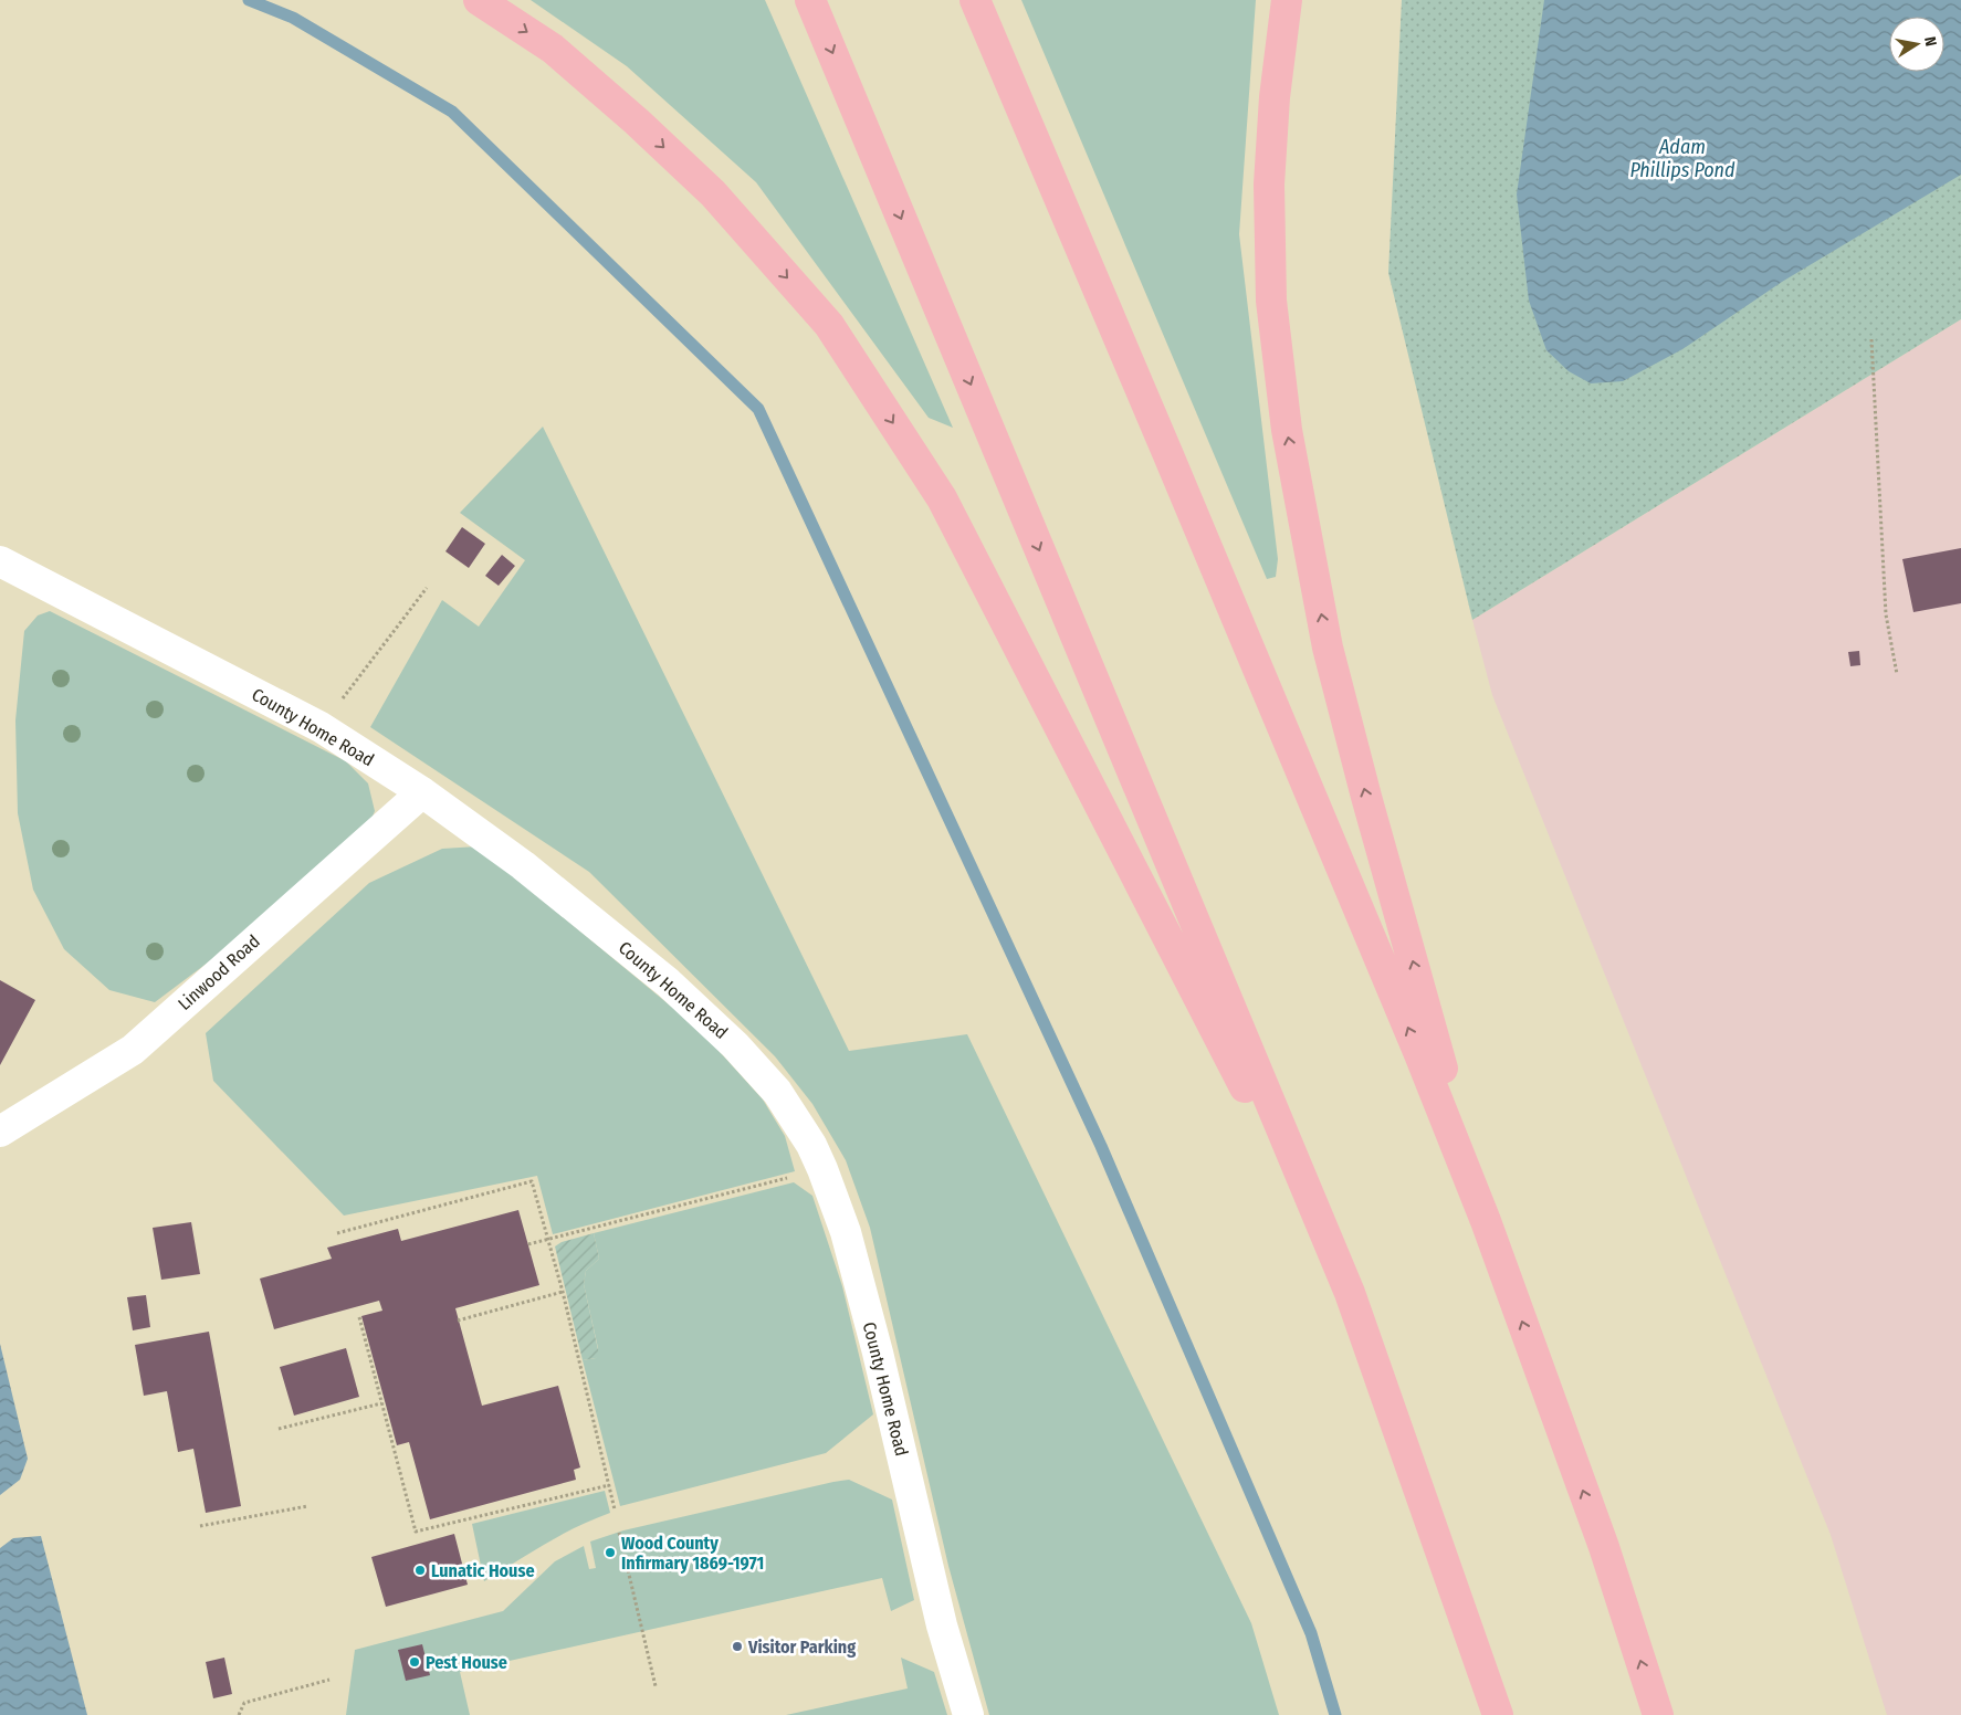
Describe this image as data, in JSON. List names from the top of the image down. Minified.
{"streets":{"street":["County Home Road","Linwood Road"]},"crossings":[["County Home Road","Linwood Road"]],"water":["Adam Phillips Pond"],"places":["Wood County Infirmary 1869-1971","Lunatic House","Visitor Parking","Pest House"],"north":"right"}
